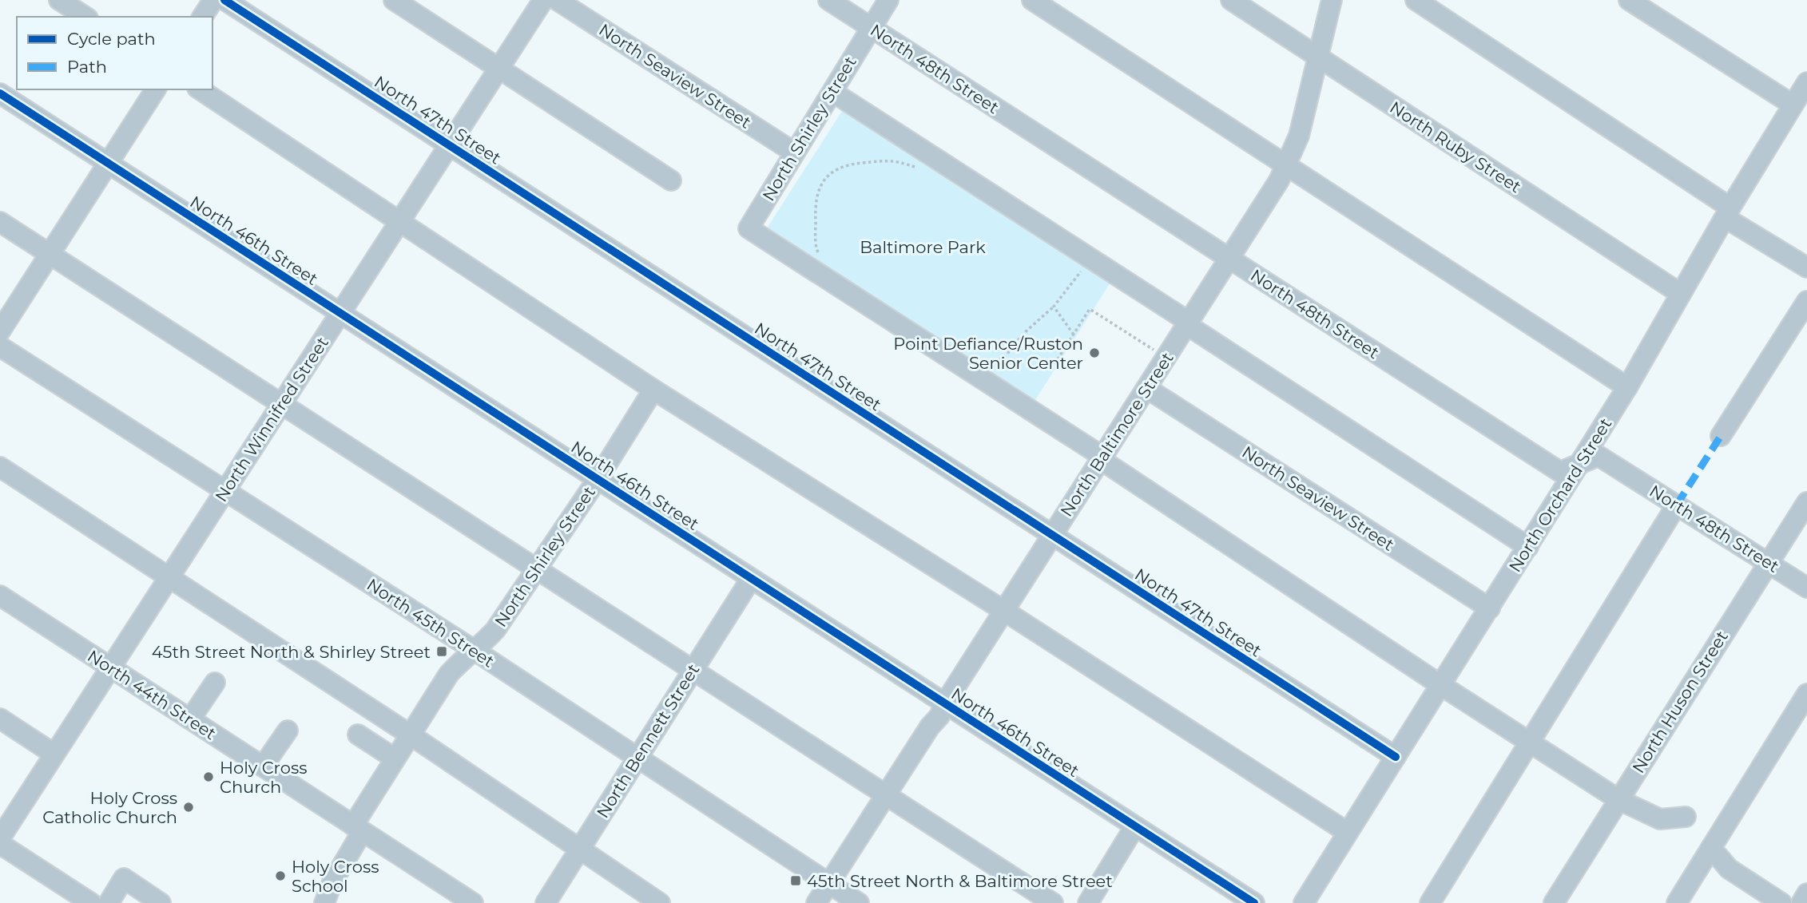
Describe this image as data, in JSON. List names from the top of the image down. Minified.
{"streets":{"street":["North 48th Street","North Seaview Street","North 47th Street","North Shirley Street","North Ruby Street","North 46th Street","North Winnifred Street","North Baltimore Street","North Orchard Street","North 45th Street","North 44th Street","North Huson Street","North Bennett Street"]},"crossings":[["North 48th Street","North Shirley Street"],["North 48th Street","North Baltimore Street"],["North 48th Street","North Orchard Street"],["North 48th Street","North Huson Street"],["North Seaview Street","North Shirley Street"],["North Seaview Street","North Baltimore Street"],["North Seaview Street","North Orchard Street"],["North 47th Street","North Winnifred Street"],["North 47th Street","North Baltimore Street"],["North 47th Street","North Orchard Street"],["North Shirley Street","North 46th Street"],["North Shirley Street","North Baltimore Street"],["North Shirley Street","North 45th Street"],["North Shirley Street","North 44th Street"],["North Ruby Street","North Baltimore Street"],["North Ruby Street","North Orchard Street"],["North 46th Street","North Winnifred Street"],["North 46th Street","North Baltimore Street"],["North 46th Street","North Bennett Street"],["North Winnifred Street","North 45th Street"],["North Winnifred Street","North 44th Street"],["North Baltimore Street","North 45th Street"],["North 45th Street","North Bennett Street"]],"parks":["Baltimore Park"],"places":{"other":["Point Defiance/Ruston Senior Center","Holy Cross Church","Holy Cross Catholic Church","Holy Cross School"],"transit":["45th Street North & Shirley Street","45th Street North & Baltimore Street"]},"legend":["Cycle path","Path"]}
